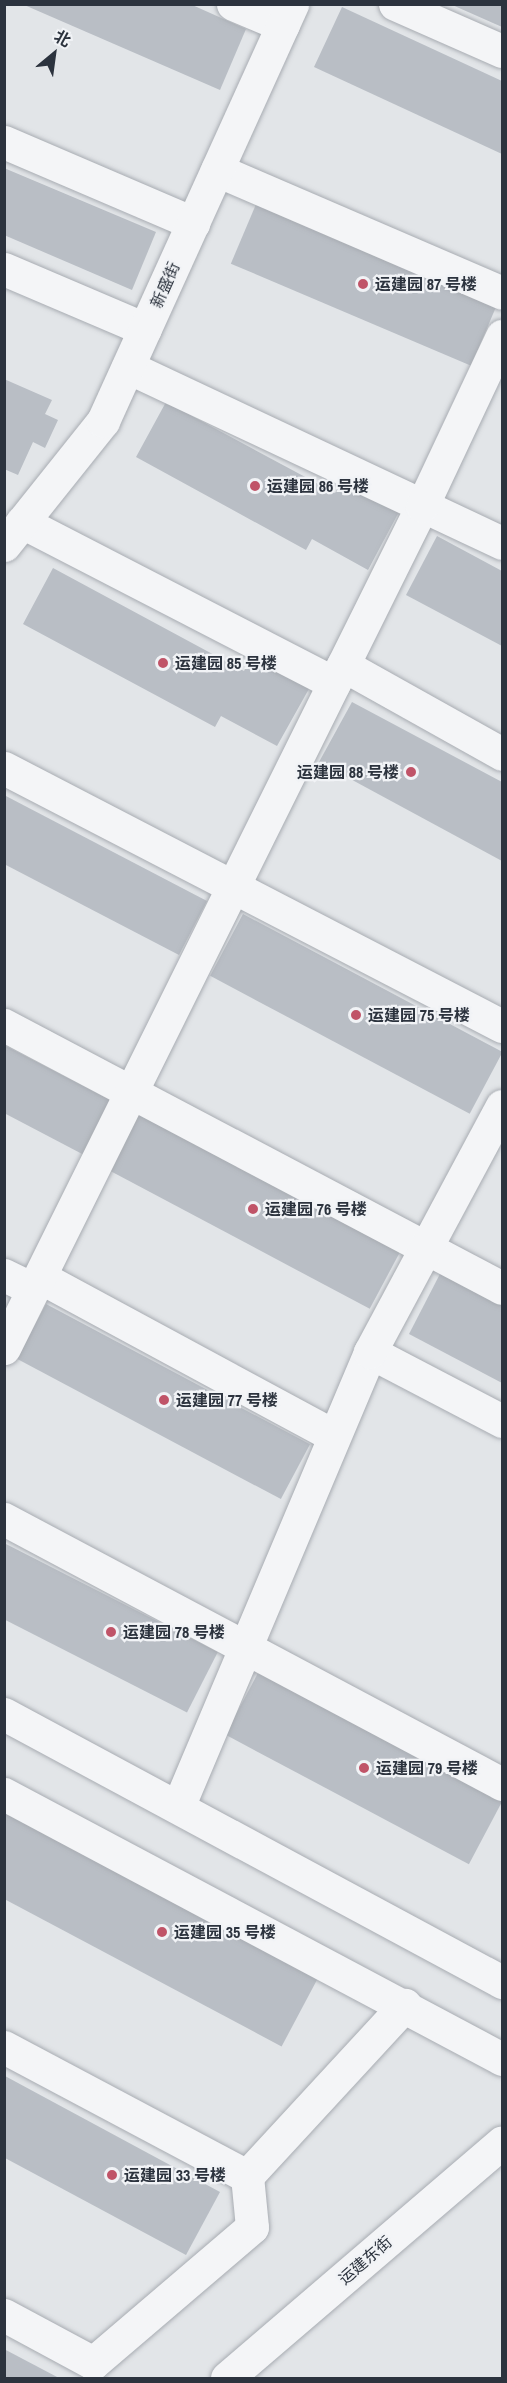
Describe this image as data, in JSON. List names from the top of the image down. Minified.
{"streets":{"street":["新盛街","运建东街"]},"places":["运建园 87 号楼","运建园 86 号楼","运建园 85 号楼","运建园 88 号楼","运建园 75 号楼","运建园 76 号楼","运建园 77 号楼","运建园 78 号楼","运建园 79 号楼","运建园 35 号楼","运建园 33 号楼"],"north":"top right"}
